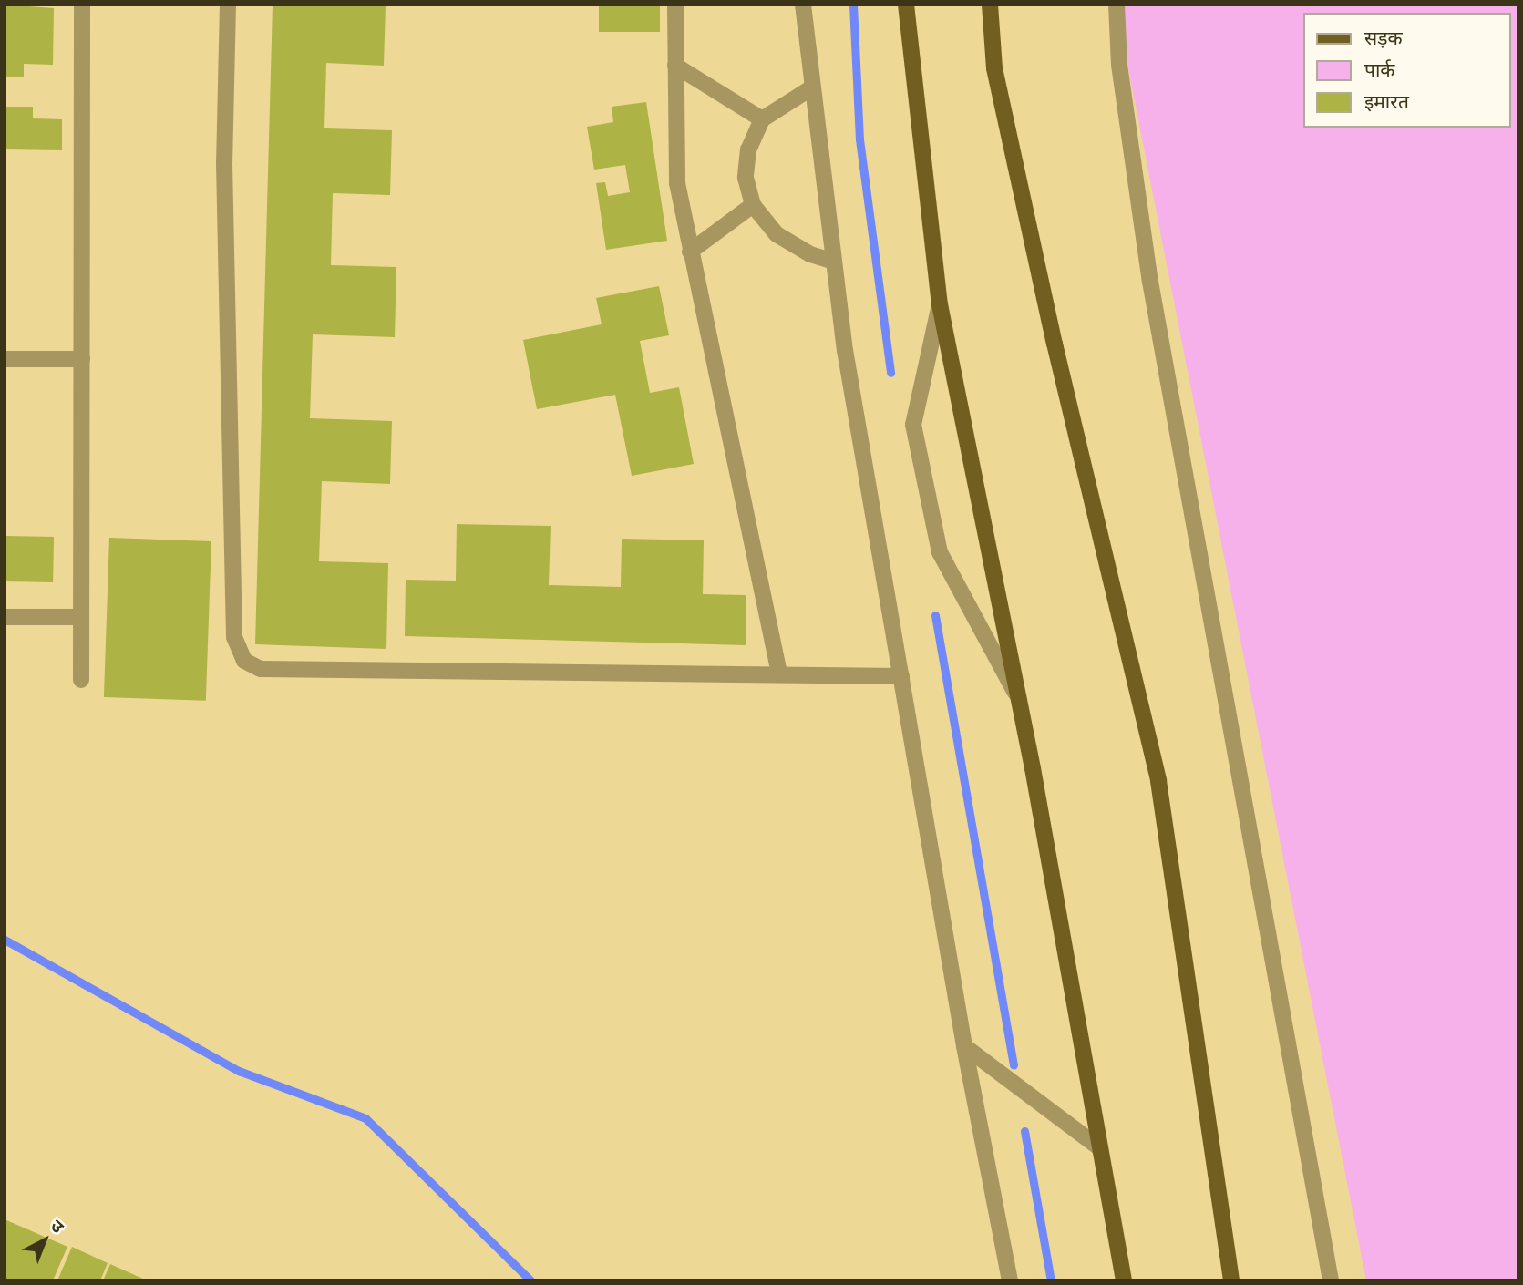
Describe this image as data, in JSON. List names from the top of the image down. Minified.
{"legend":["सड़क","पार्क","इमारत"],"north":"top right"}
